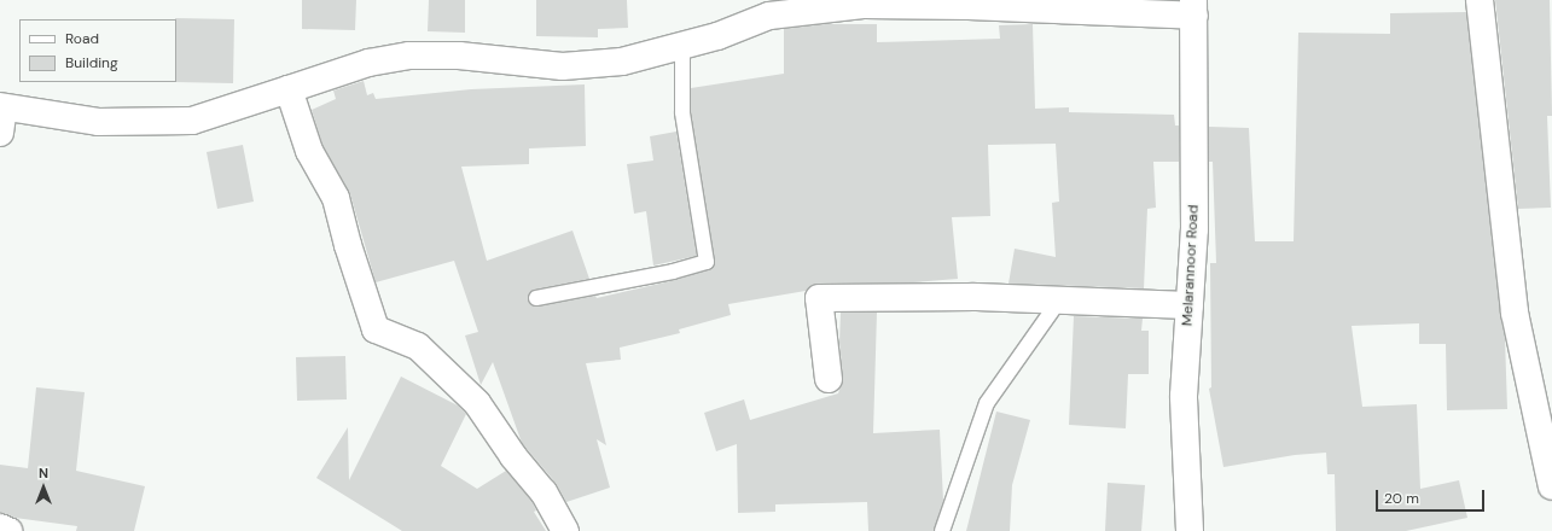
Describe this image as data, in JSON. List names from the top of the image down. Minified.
{"streets":{"street":["Melarannoor Road"]},"legend":["Road","Building"],"scale_bar":"20 m","north":"top"}
